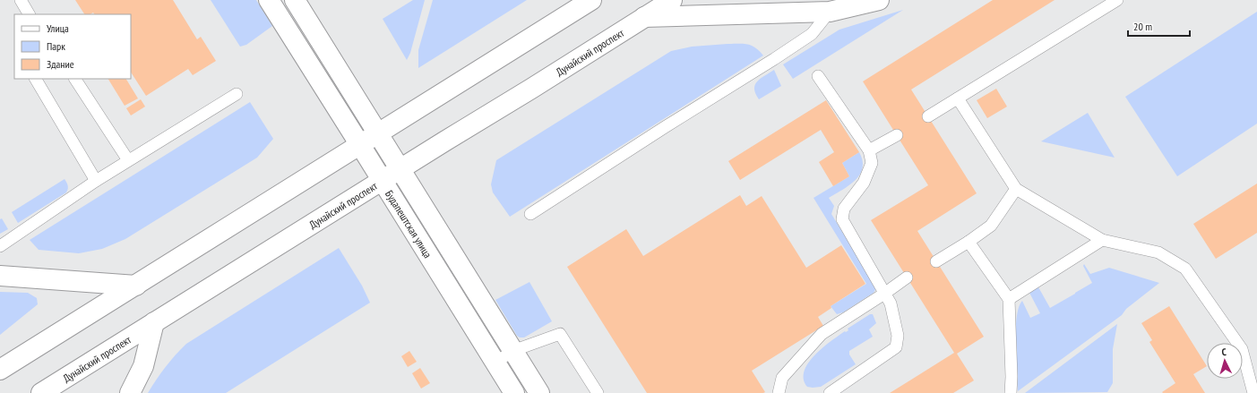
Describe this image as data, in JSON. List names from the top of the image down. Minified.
{"streets":{"main road":["Дунайский проспект","Будапештская улица"]},"crossings":[["Дунайский проспект","Будапештская улица"]],"legend":["Улица","Парк","Здание"],"scale_bar":"20 m","north":"top"}
